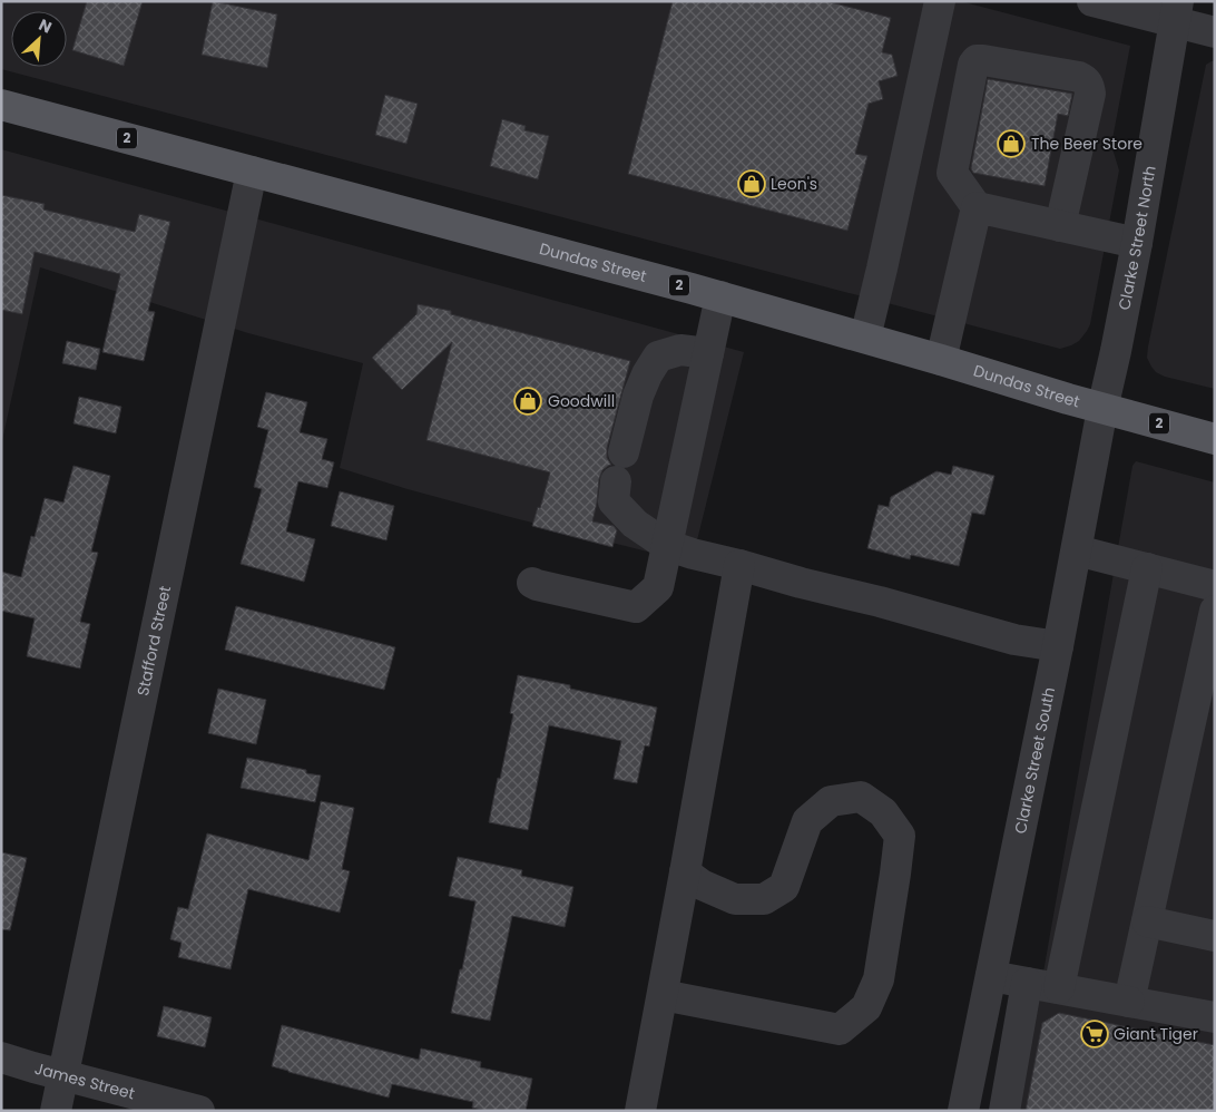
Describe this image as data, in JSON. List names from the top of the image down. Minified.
{"streets":{"main road":["2","Dundas Street"],"street":["Clarke Street North","Stafford Street","Clarke Street South","James Street"]},"crossings":[["Clarke Street North","Dundas Street"],["Clarke Street North","Clarke Street South"],["Dundas Street","Stafford Street"],["Dundas Street","Clarke Street South"],["Stafford Street","James Street"]],"places":{"shop":["The Beer Store","Leon's","Goodwill"],"supermarket":["Giant Tiger"]},"north":"top right"}
